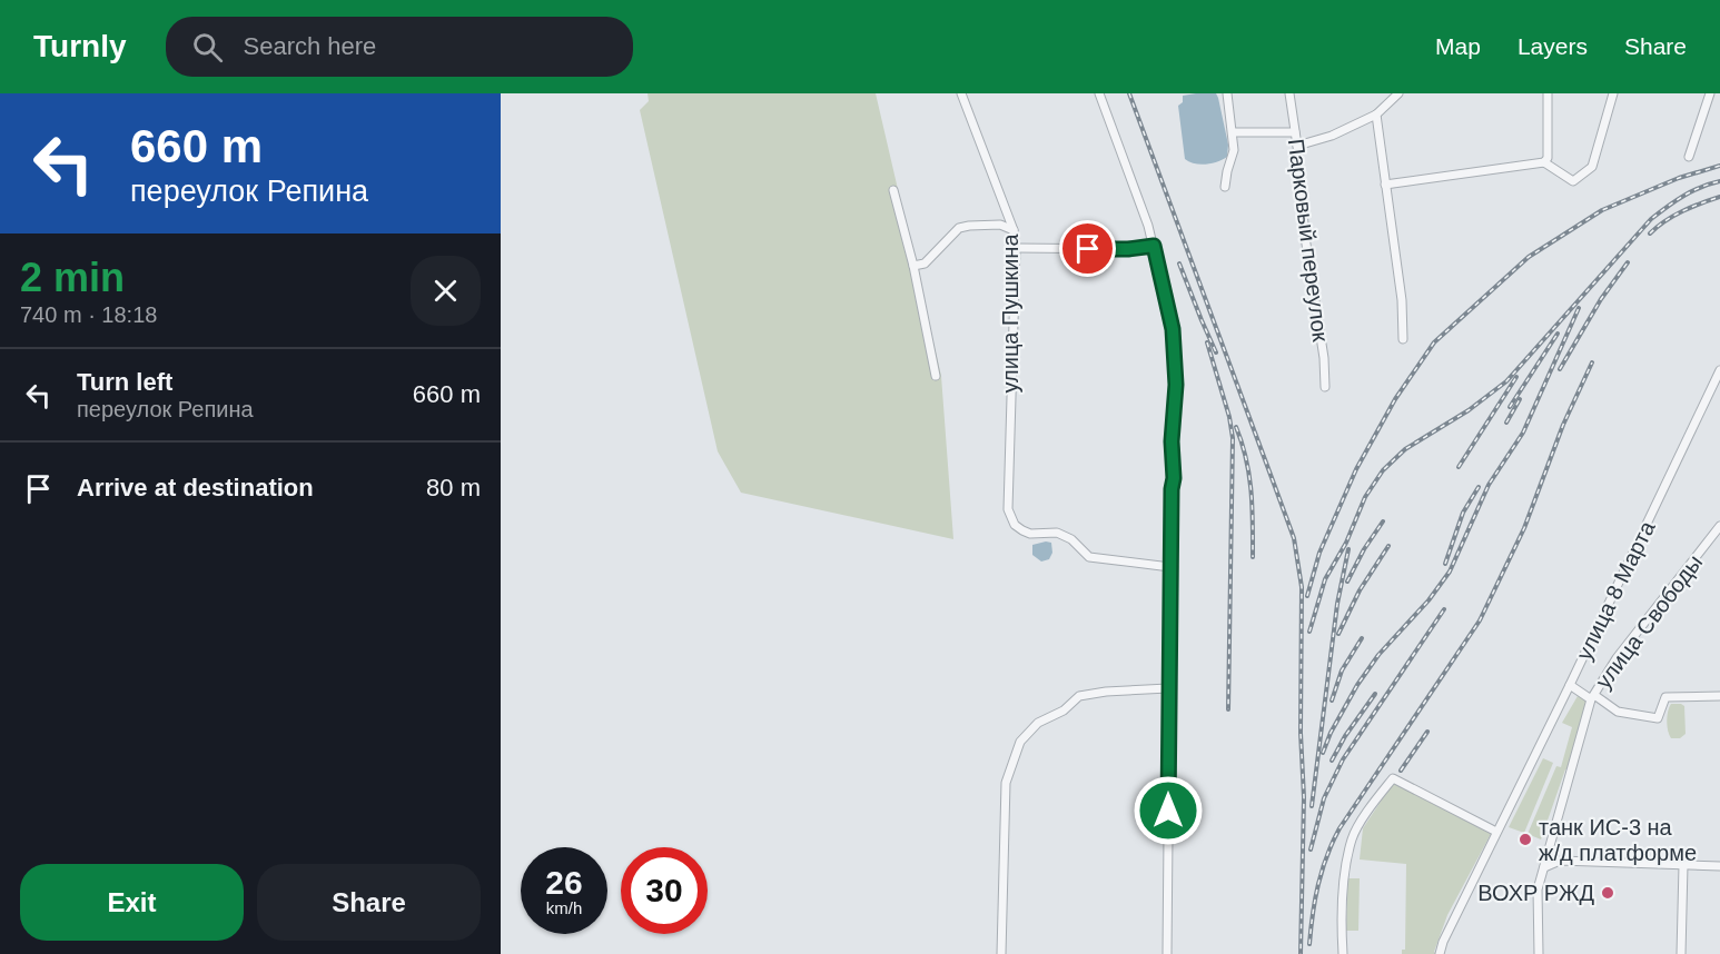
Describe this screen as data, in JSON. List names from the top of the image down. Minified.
{"streets":{"street":["Парковый переулок","улица Пушкина","улица 8 Марта","улица Свободы"]},"places":["танк ИС-3 на ж/д платформе","ВОХР РЖД"],"page":{"header":"Turnly","search":"Search here","nav":["Map","Layers","Share"],"turn":["660 m","переулок Репина"],"heading":["2 min","740 m · 18:18"],"list":[{"name":"Turn left","note":"переулок Репина","value":"660 m"},{"name":"Arrive at destination","value":"80 m"}],"speed":"26 km/h","limit":"30","buttons":["Exit","Share"]}}
